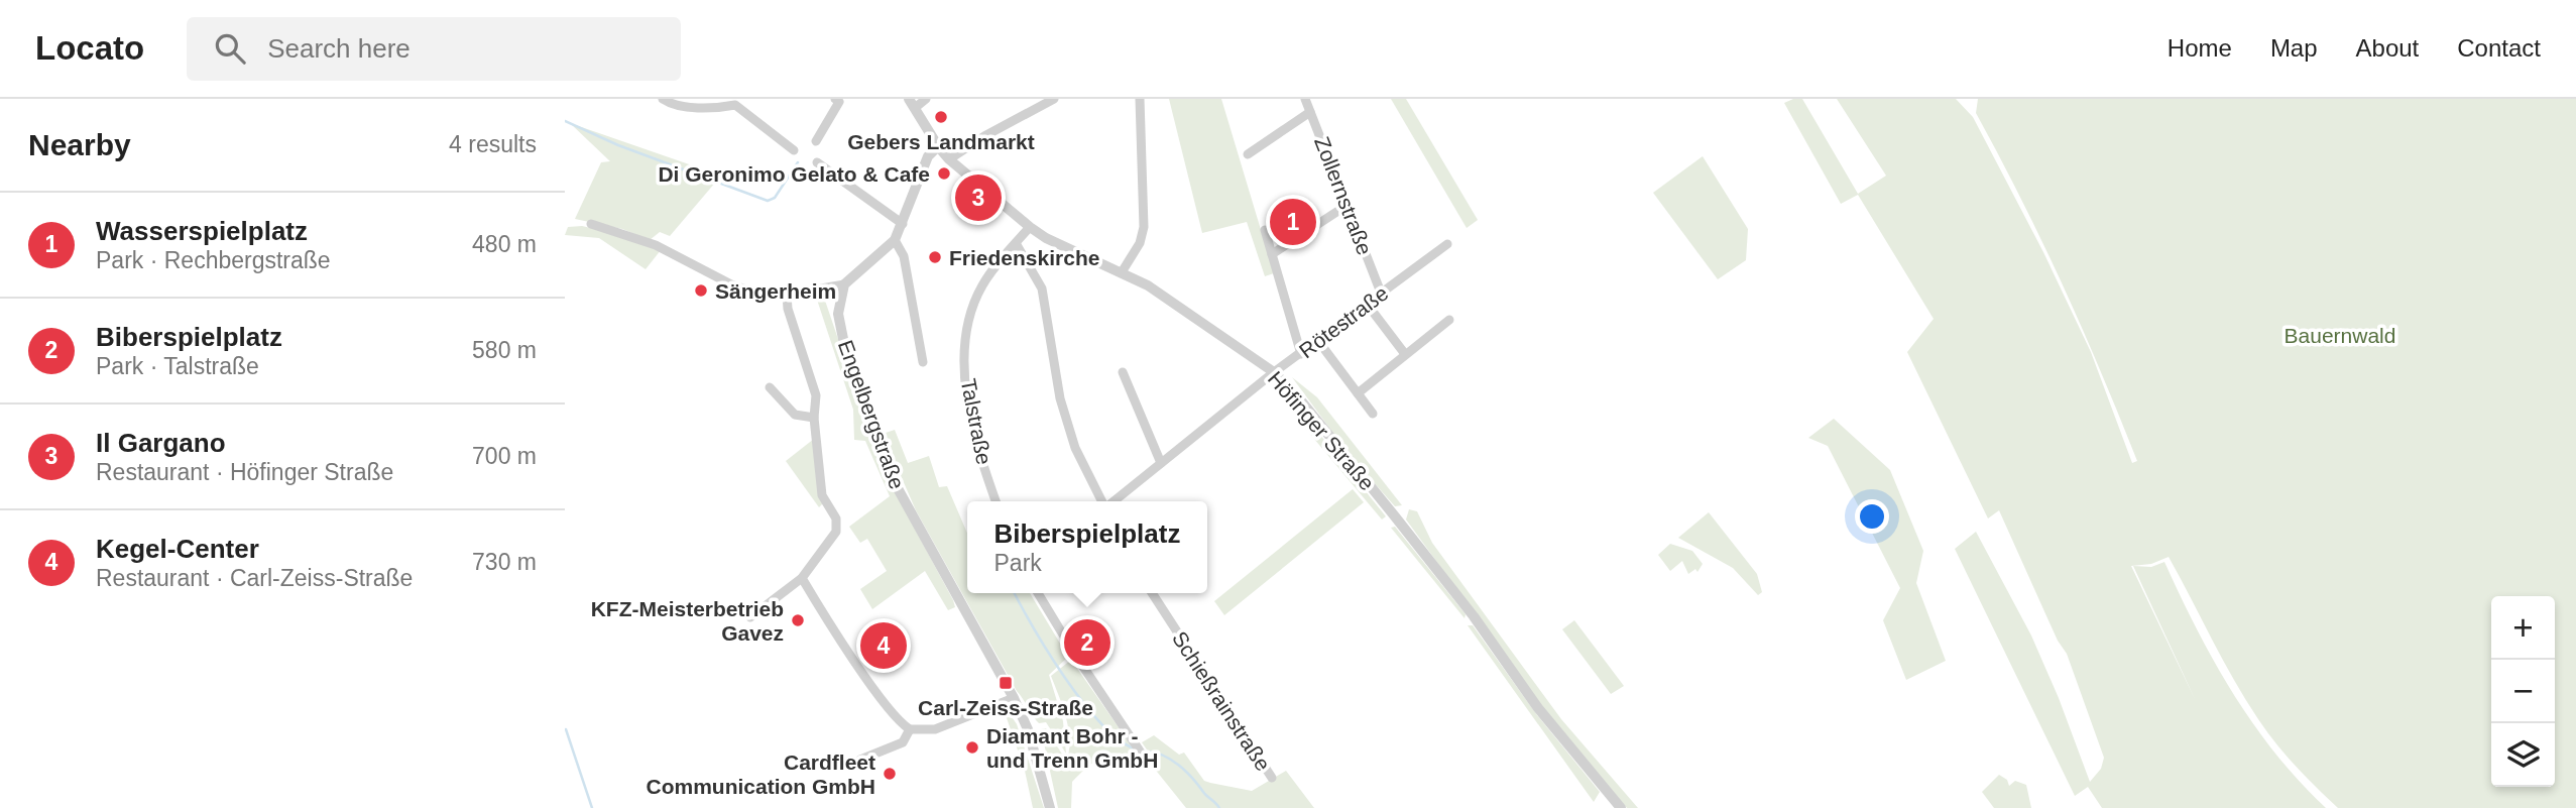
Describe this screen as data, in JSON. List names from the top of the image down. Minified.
{"streets":{"street":["Zollernstraße","Rötestraße","Engelbergstraße","Talstraße","Höfinger Straße","Schießrainstraße"]},"crossings":[["Zollernstraße","Rötestraße"],["Rötestraße","Höfinger Straße"],["Talstraße","Höfinger Straße"]],"parks":["Bauernwald"],"places":{"other":["Gebers Landmarkt","Di Geronimo Gelato & Cafe","Friedenskirche","Sängerheim","KFZ-Meisterbetrieb Gavez","Diamant Bohr - und Trenn GmbH","Cardfleet Communication GmbH"],"transit":["Carl-Zeiss-Straße"]},"page":{"header":"Locato","search":"Search here","nav":["Home","Map","About","Contact"],"heading":["Nearby","4 results"],"pins":["3","1","2","4"],"list":[{"mark":"1","name":"Wasserspielplatz","note":"Park · Rechbergstraße","value":"480 m"},{"mark":"2","name":"Biberspielplatz","note":"Park · Talstraße","value":"580 m"},{"mark":"3","name":"Il Gargano","note":"Restaurant · Höfinger Straße","value":"700 m"},{"mark":"4","name":"Kegel-Center","note":"Restaurant · Carl-Zeiss-Straße","value":"730 m"}],"popup":["Biberspielplatz","Park"],"map_buttons":["+","−"]}}
